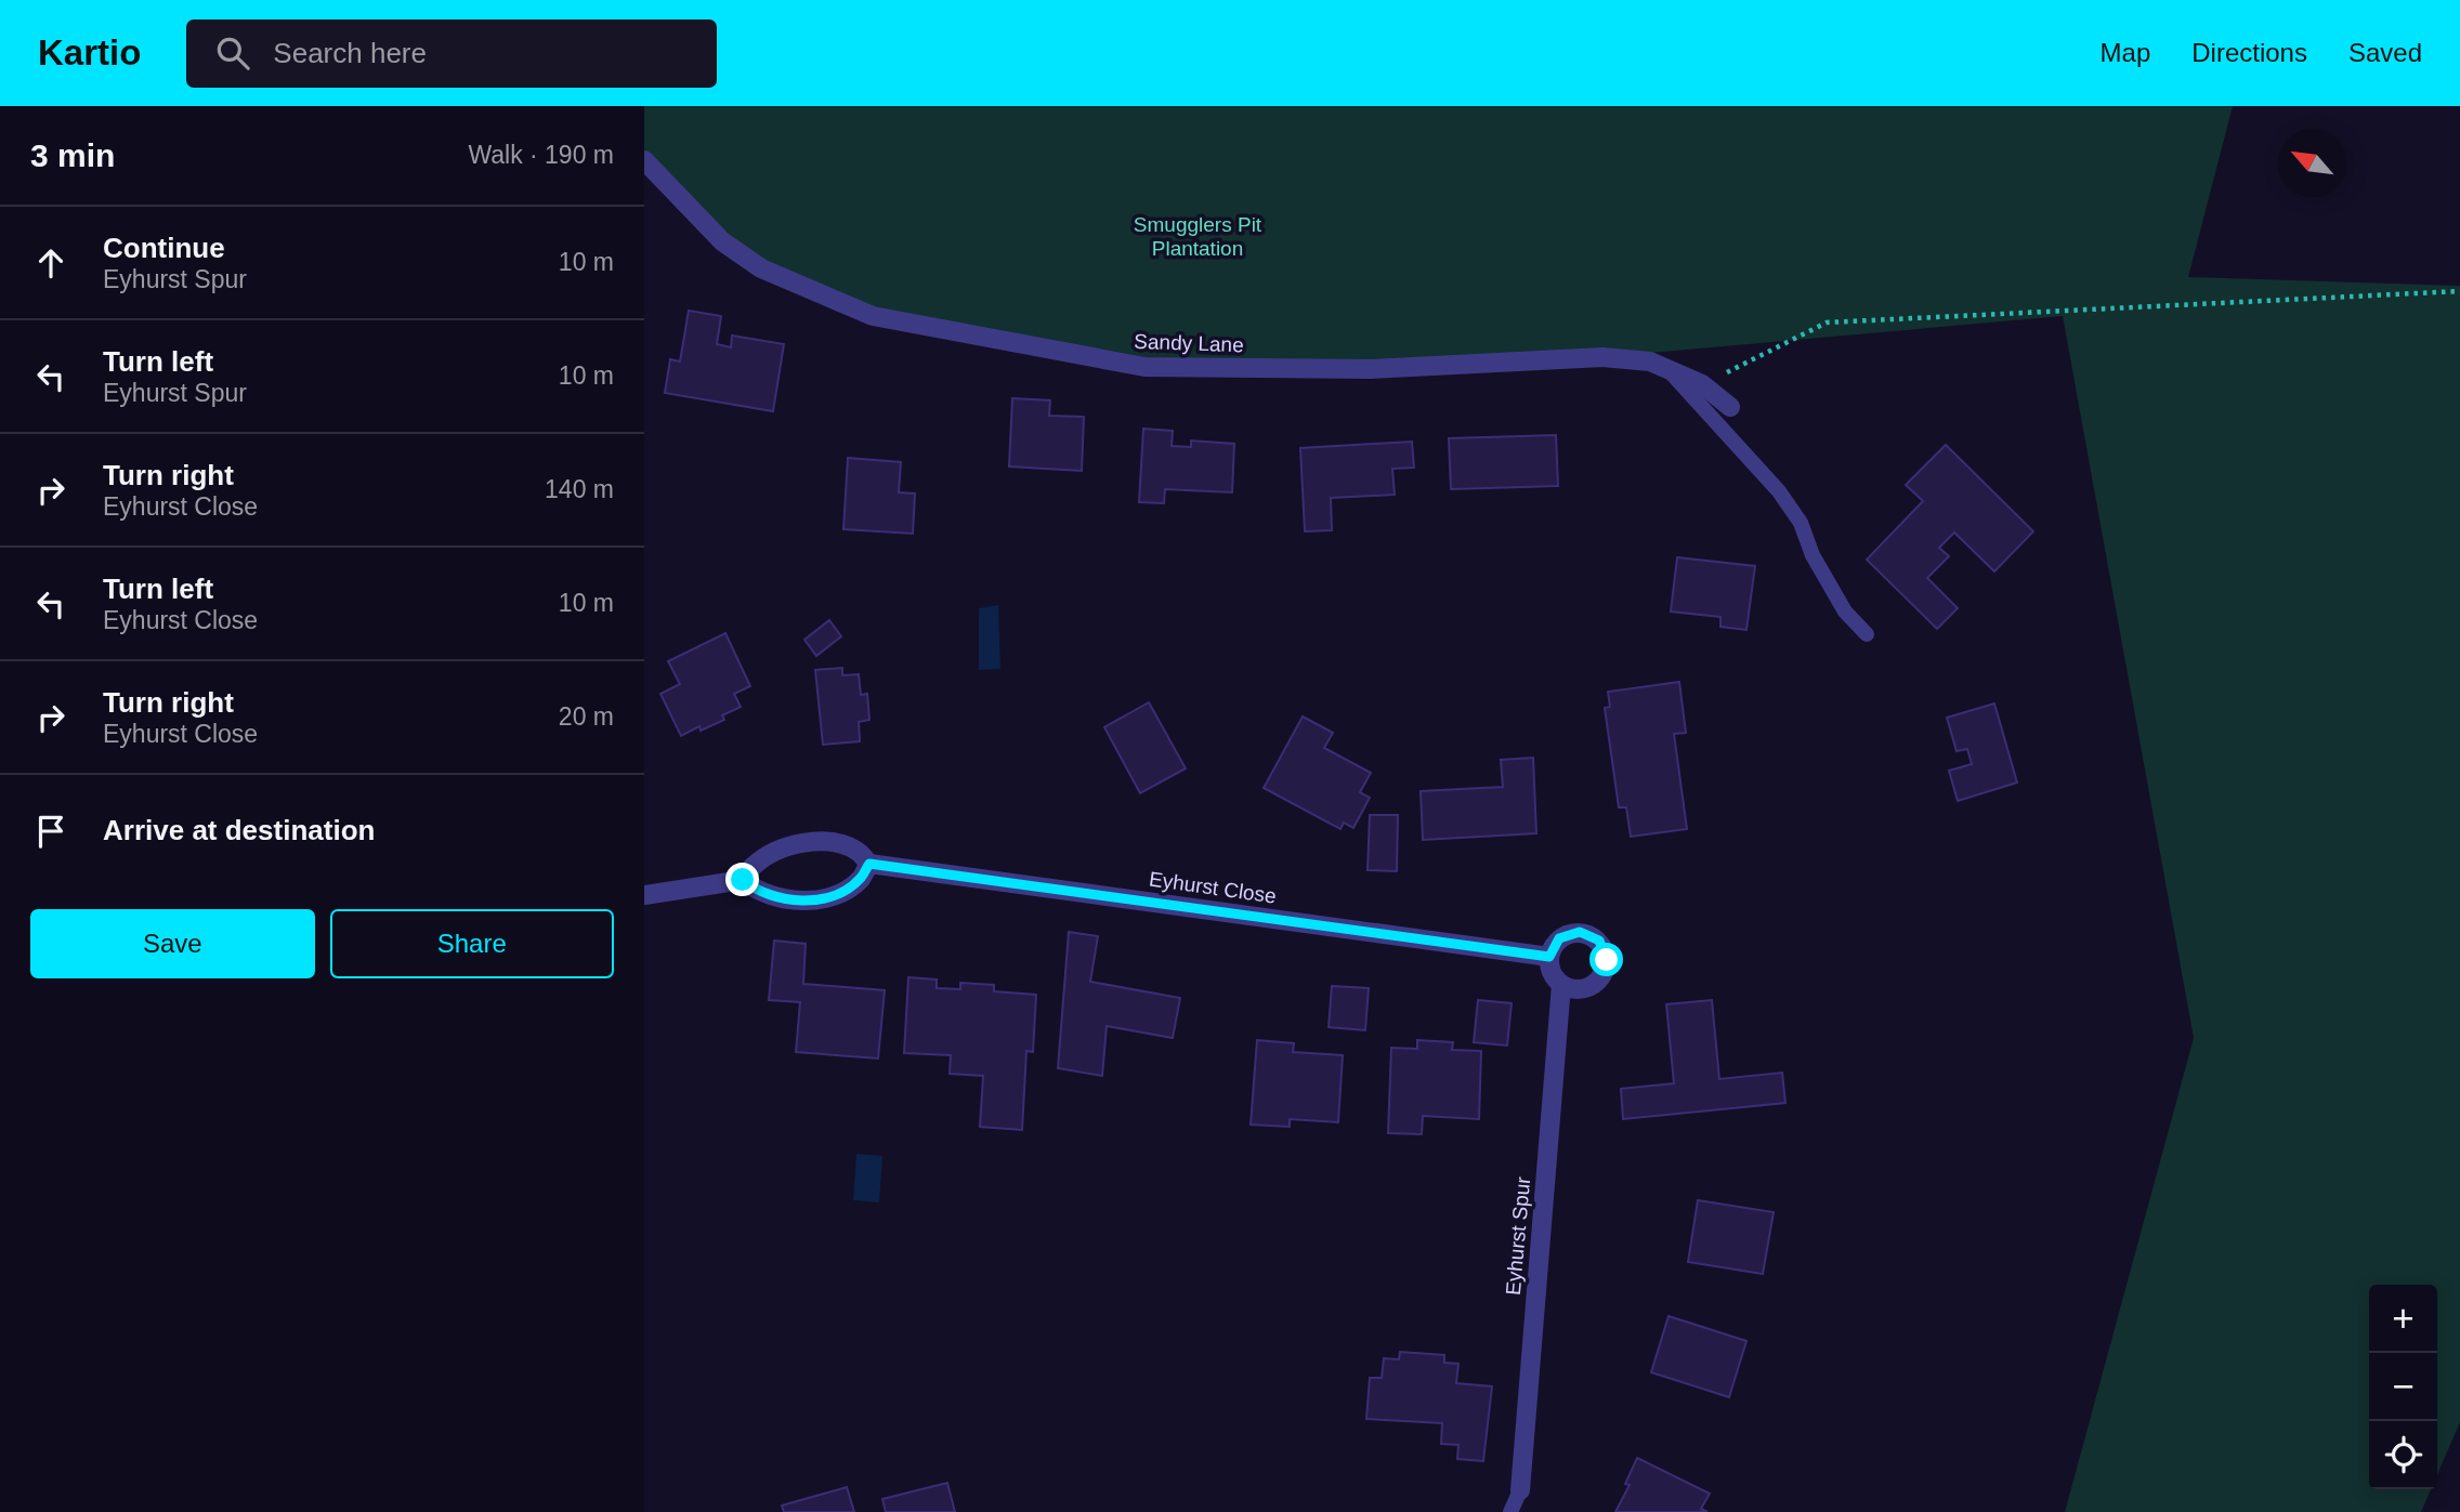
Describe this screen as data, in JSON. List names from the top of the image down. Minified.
{"streets":{"street":["Sandy Lane","Eyhurst Close","Eyhurst Spur"]},"crossings":[["Eyhurst Close","Eyhurst Spur"]],"parks":["Smugglers Pit Plantation"],"north":"top left","page":{"header":"Kartio","search":"Search here","nav":["Map","Directions","Saved"],"heading":["3 min","Walk · 190 m"],"list":[["Continue","Eyhurst Spur","10 m"],["Turn left","Eyhurst Spur","10 m"],["Turn right","Eyhurst Close","140 m"],["Turn left","Eyhurst Close","10 m"],["Turn right","Eyhurst Close","20 m"],"Arrive at destination"],"buttons":["Save","Share"],"map_buttons":["+","−"]}}
